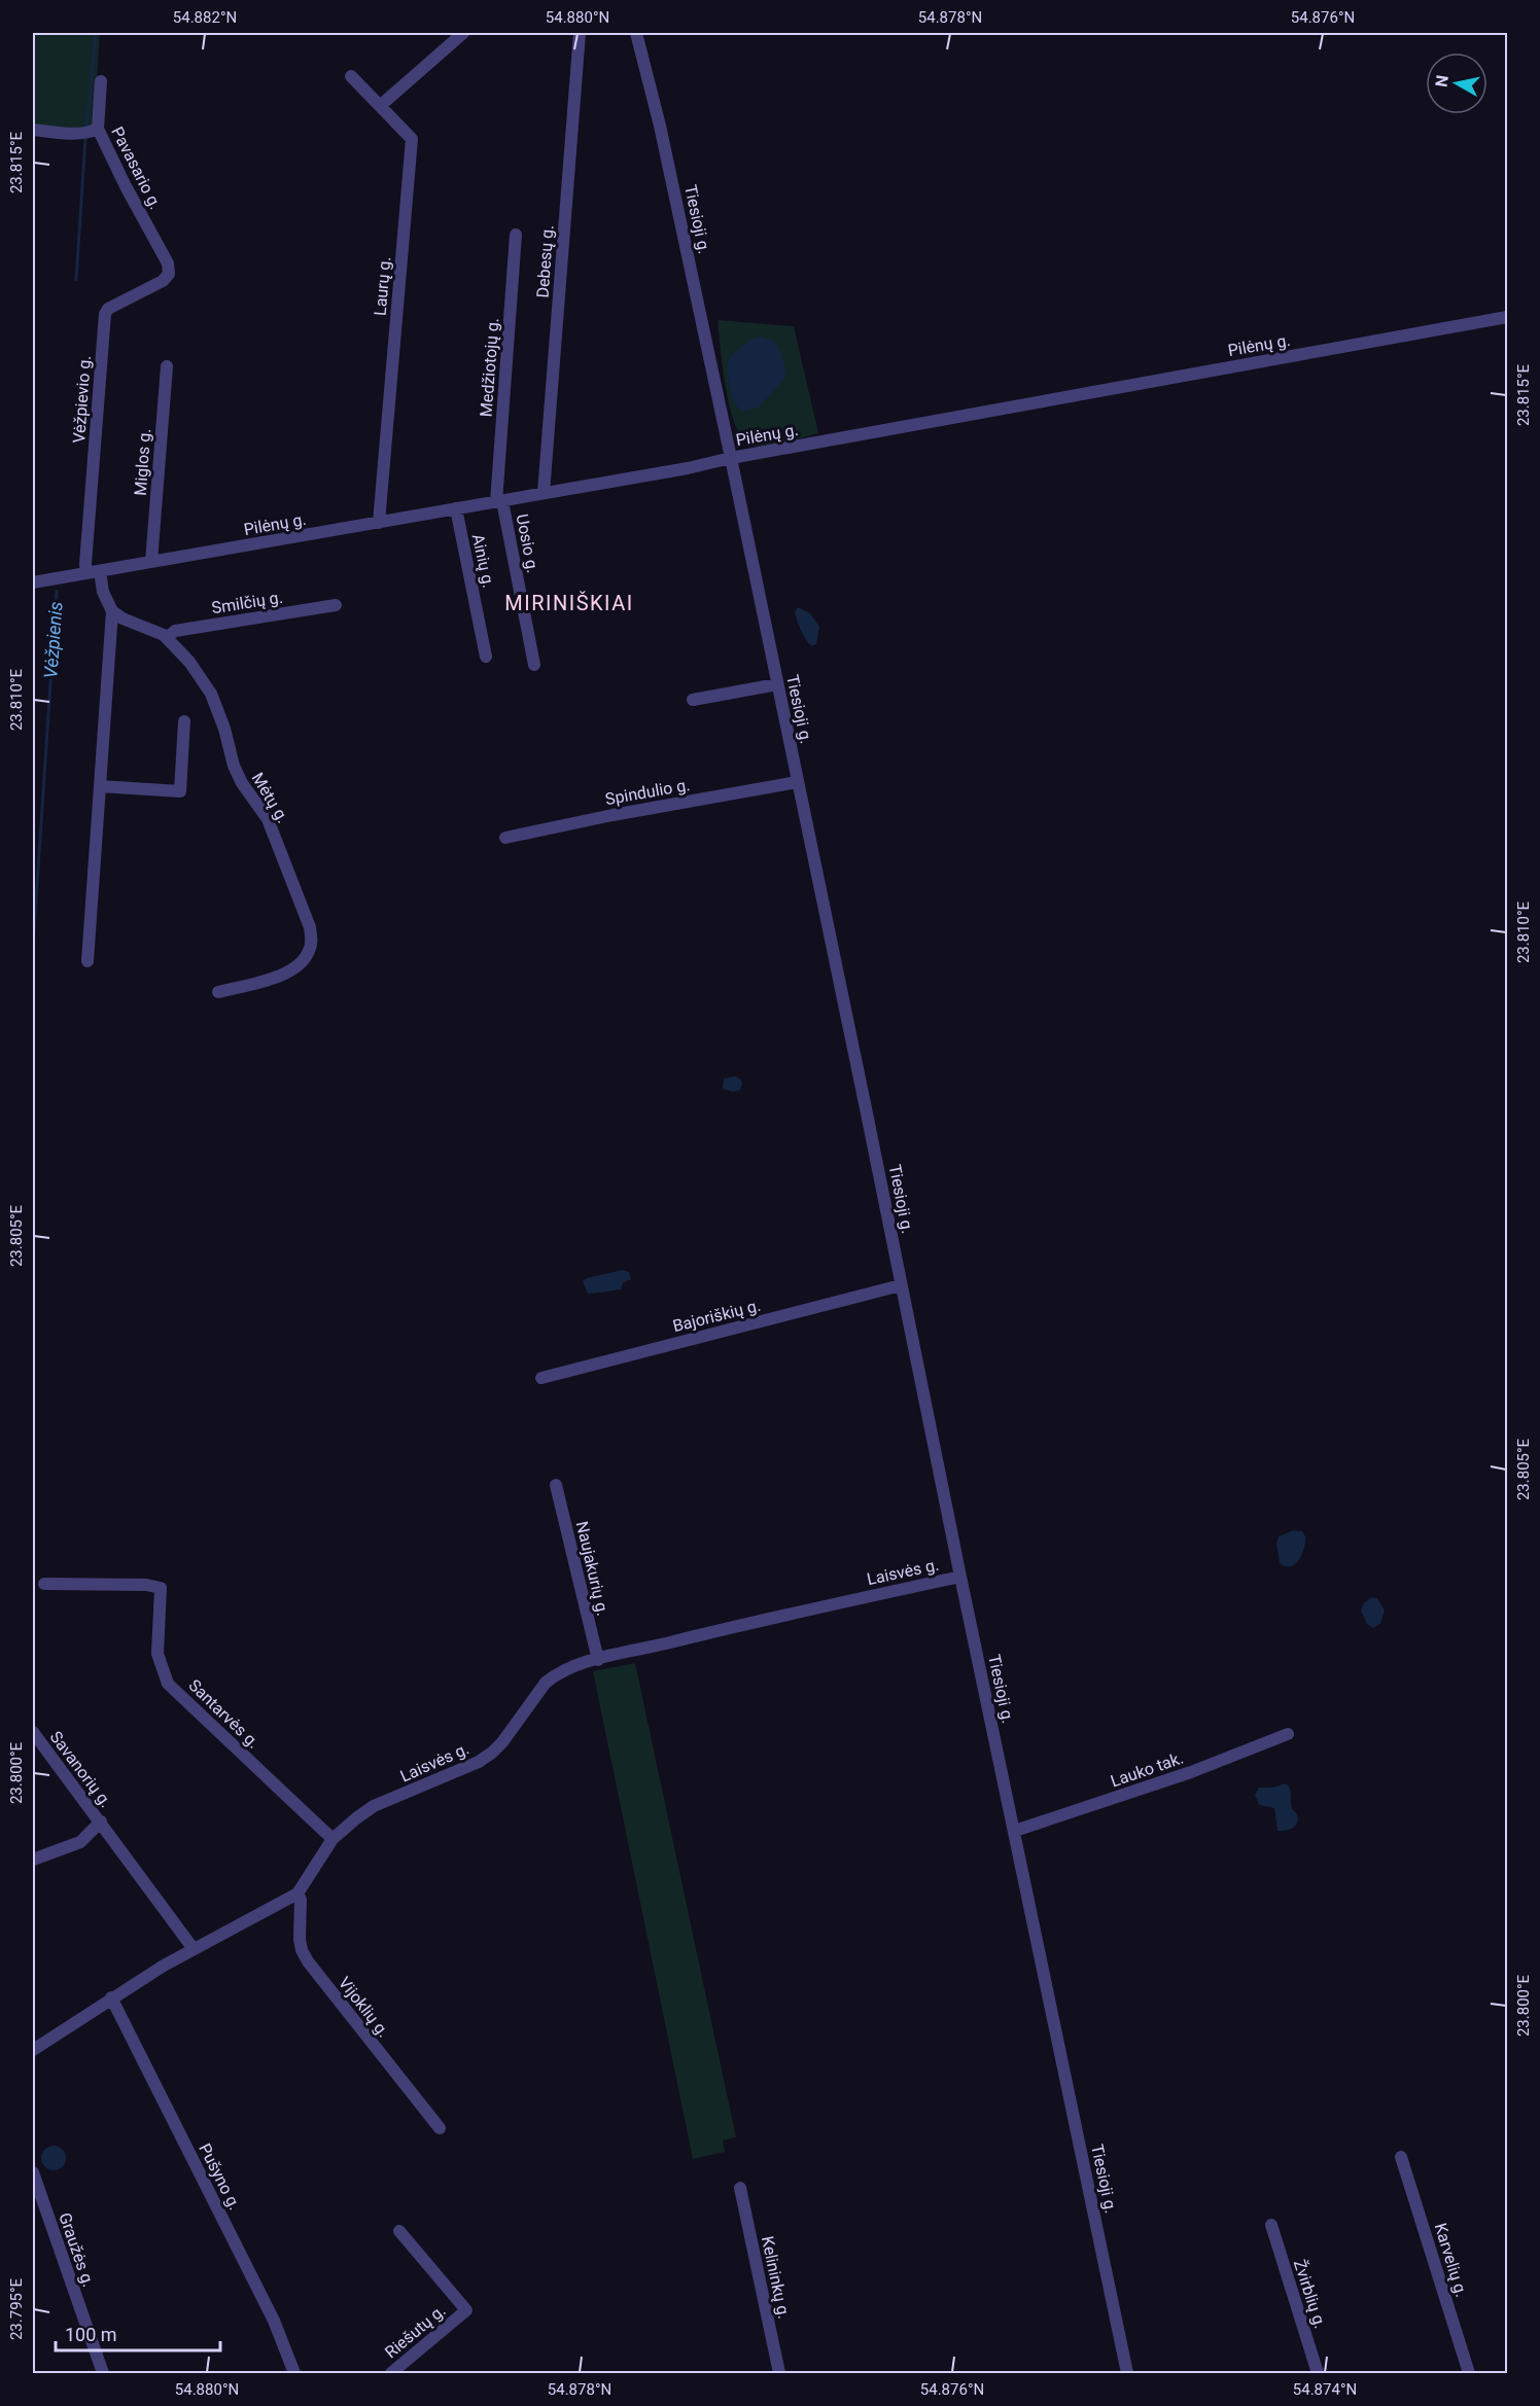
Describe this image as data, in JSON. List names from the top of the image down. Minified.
{"streets":{"street":["Pavasario g.","Tiesioji g.","Debesų g.","Laurų g.","Pilėnų g.","Medžiotojų g.","Vėžpievio g.","Miglos g.","Uosio g.","Ainių g.","Smilčių g.","Spindulio g.","Mėtų g.","Bajoriškių g.","Naujakurių g.","Laisvės g.","Santarvės g.","Savanorių g.","Lauko tak.","Vijoklių g.","Pušyno g.","Graužės g.","Karvelių g.","Kelininkų g.","Žvirblių g.","Riešutų g."]},"crossings":[["Pavasario g.","Vėžpievio g."],["Tiesioji g.","Pilėnų g."],["Tiesioji g.","Spindulio g."],["Tiesioji g.","Bajoriškių g."],["Tiesioji g.","Laisvės g."],["Tiesioji g.","Lauko tak."],["Debesų g.","Pilėnų g."],["Laurų g.","Pilėnų g."],["Pilėnų g.","Medžiotojų g."],["Pilėnų g.","Vėžpievio g."],["Pilėnų g.","Miglos g."],["Pilėnų g.","Uosio g."],["Pilėnų g.","Ainių g."],["Medžiotojų g.","Uosio g."],["Smilčių g.","Mėtų g."],["Naujakurių g.","Laisvės g."],["Laisvės g.","Santarvės g."],["Laisvės g.","Vijoklių g."],["Laisvės g.","Pušyno g."]],"districts":["MIRINIŠKIAI"],"water":["Vėžpienis"],"scale_bar":"100 m","north":"left","coordinates":["54.882°N","54.880°N","54.878°N","54.876°N","23.815°E","23.810°E","23.805°E","23.800°E","23.795°E","54.874°N"]}
